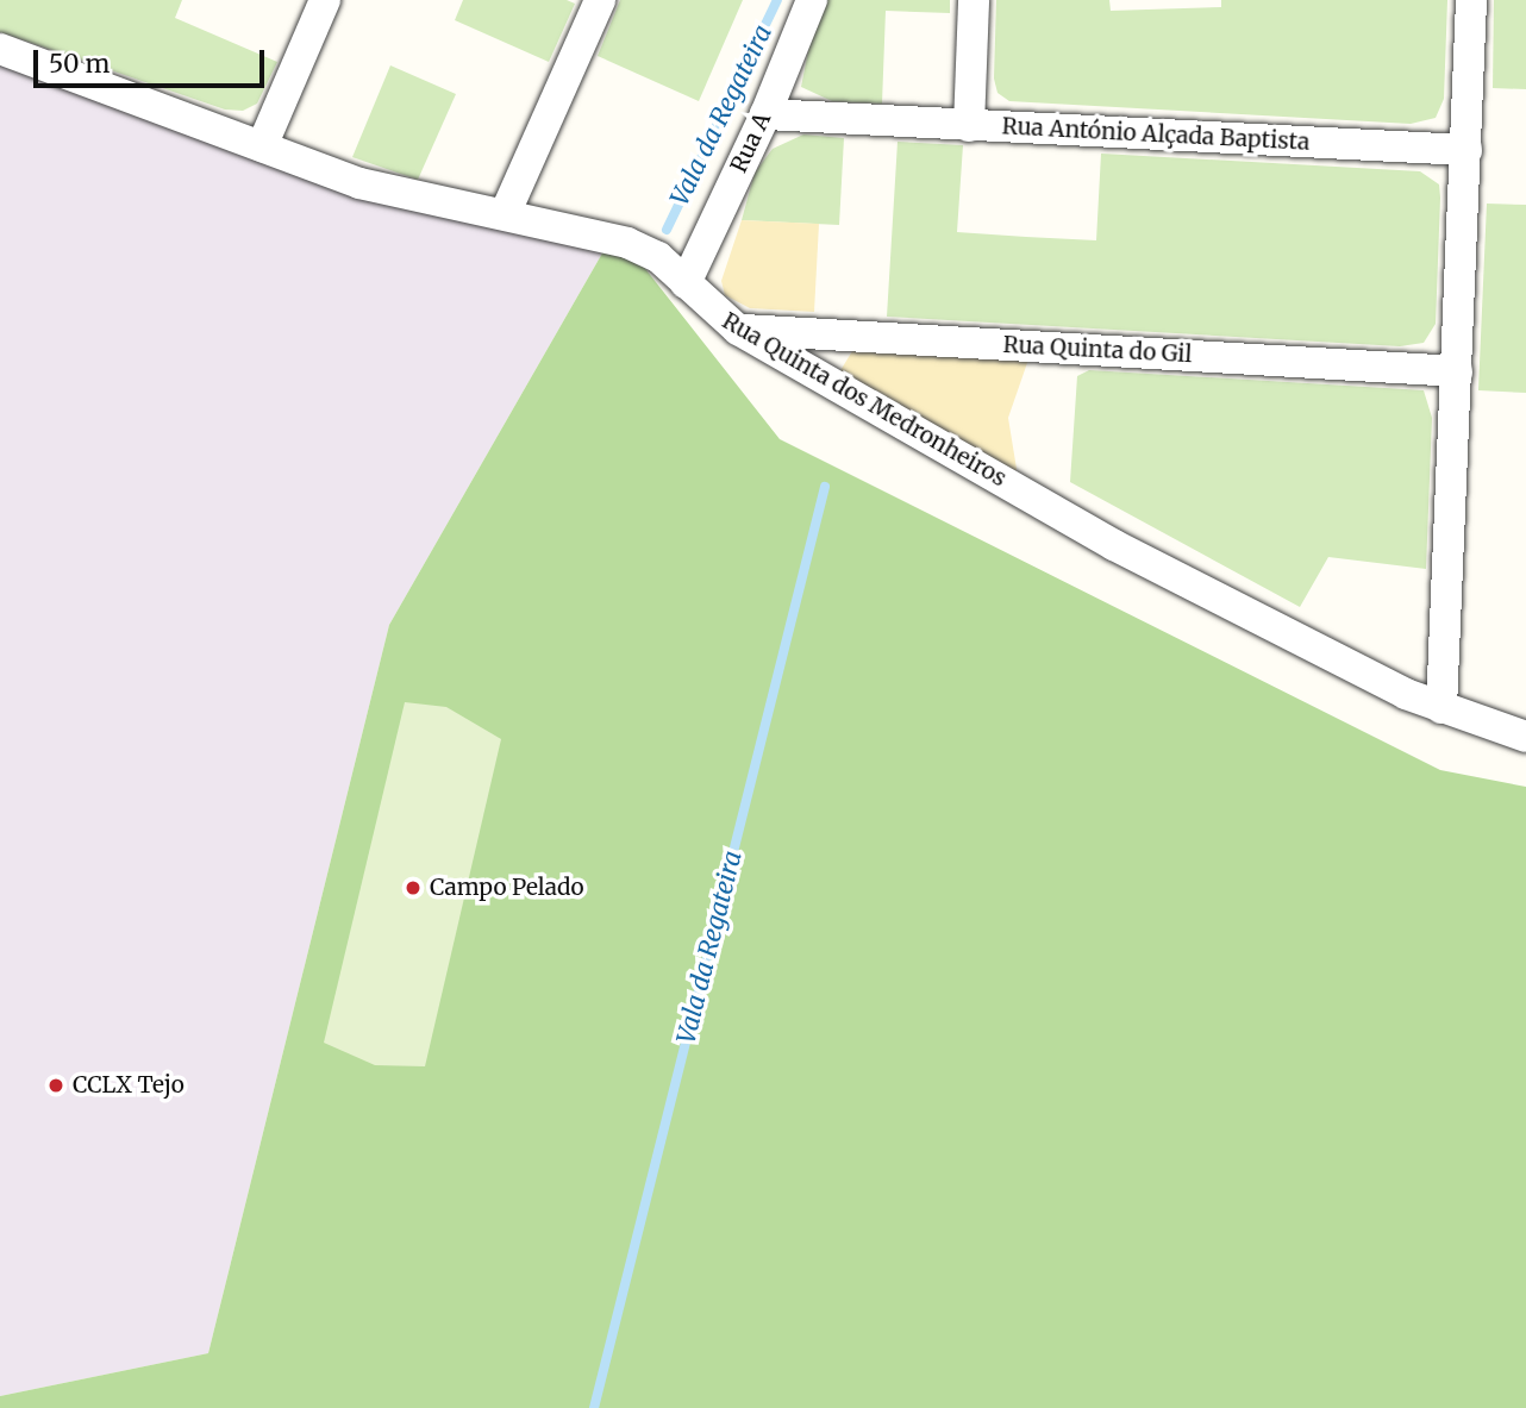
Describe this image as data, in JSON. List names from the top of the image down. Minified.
{"streets":{"street":["Rua António Alçada Baptista","Rua A","Rua Quinta do Gil","Rua Quinta dos Medronheiros"]},"crossings":[["Rua A","Rua Quinta dos Medronheiros"],["Rua Quinta do Gil","Rua Quinta dos Medronheiros"]],"water":["Vala da Regateira"],"places":["Campo Pelado","CCLX Tejo"],"scale_bar":"50 m"}
